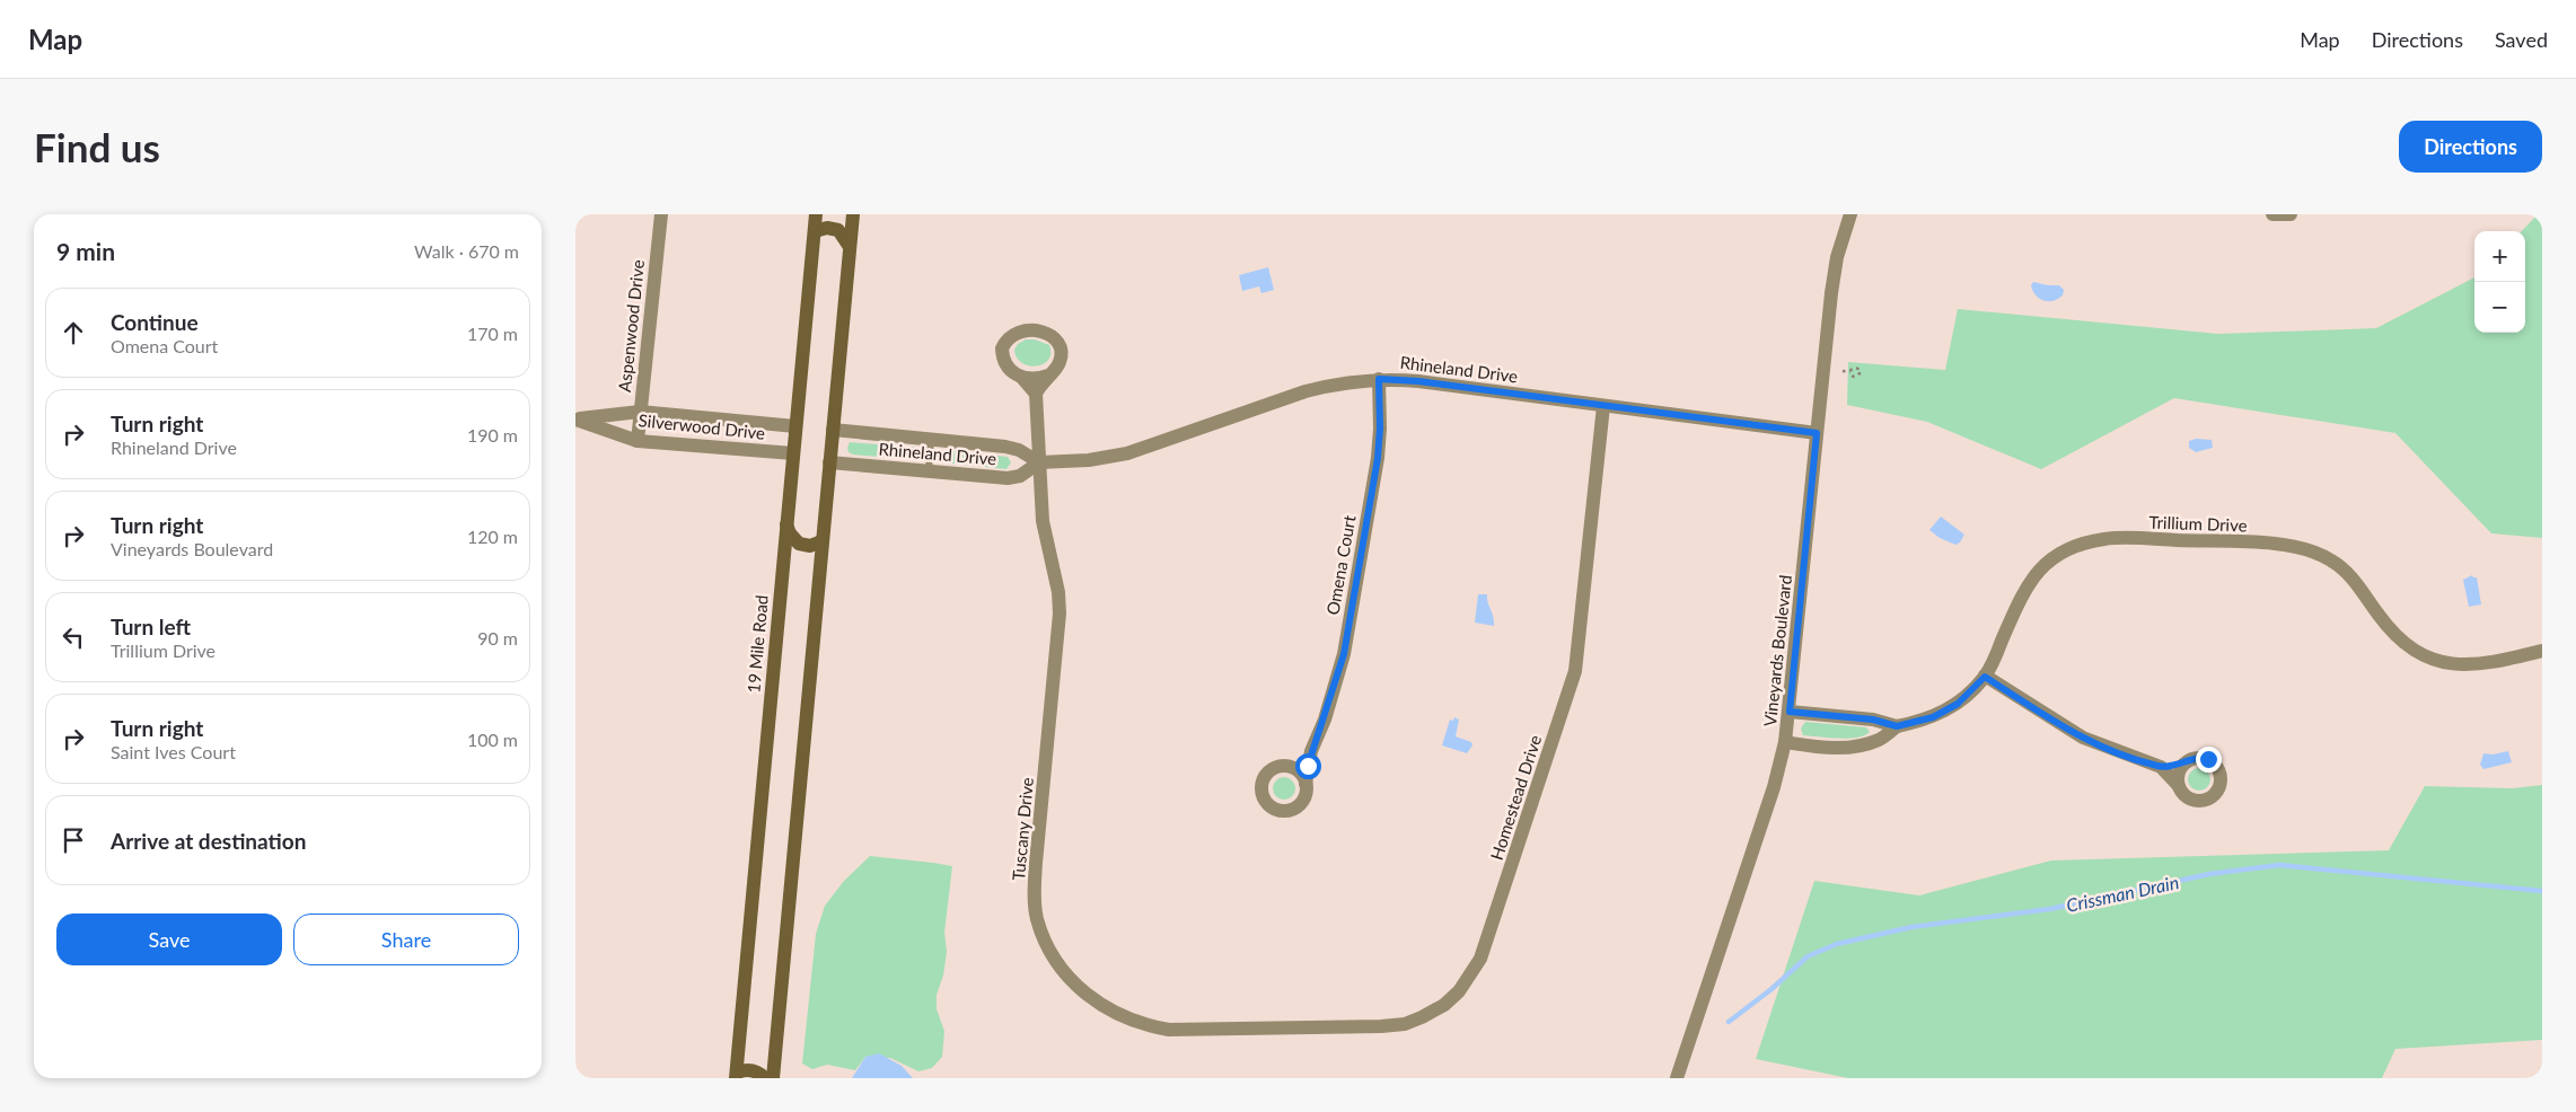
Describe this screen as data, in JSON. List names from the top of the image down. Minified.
{"streets":{"main road":["19 Mile Road"],"street":["Aspenwood Drive","Rhineland Drive","Silverwood Drive","Trillium Drive","Omena Court","Vineyards Boulevard","Homestead Drive","Tuscany Drive"]},"crossings":[["Aspenwood Drive","Silverwood Drive"],["Rhineland Drive","Omena Court"],["Rhineland Drive","Vineyards Boulevard"],["Rhineland Drive","Homestead Drive"],["Rhineland Drive","Tuscany Drive"],["Silverwood Drive","19 Mile Road"],["Trillium Drive","Vineyards Boulevard"],["Homestead Drive","Tuscany Drive"]],"water":["Crissman Drain"],"page":{"header":"Map","nav":["Map","Directions","Saved"],"buttons":["Directions",["Save","Share"]],"title":"Find us","heading":["9 min","Walk · 670 m"],"map_buttons":["+","−"],"list":[["Continue","Omena Court","170 m"],["Turn right","Rhineland Drive","190 m"],["Turn right","Vineyards Boulevard","120 m"],["Turn left","Trillium Drive","90 m"],["Turn right","Saint Ives Court","100 m"],"Arrive at destination"]}}
